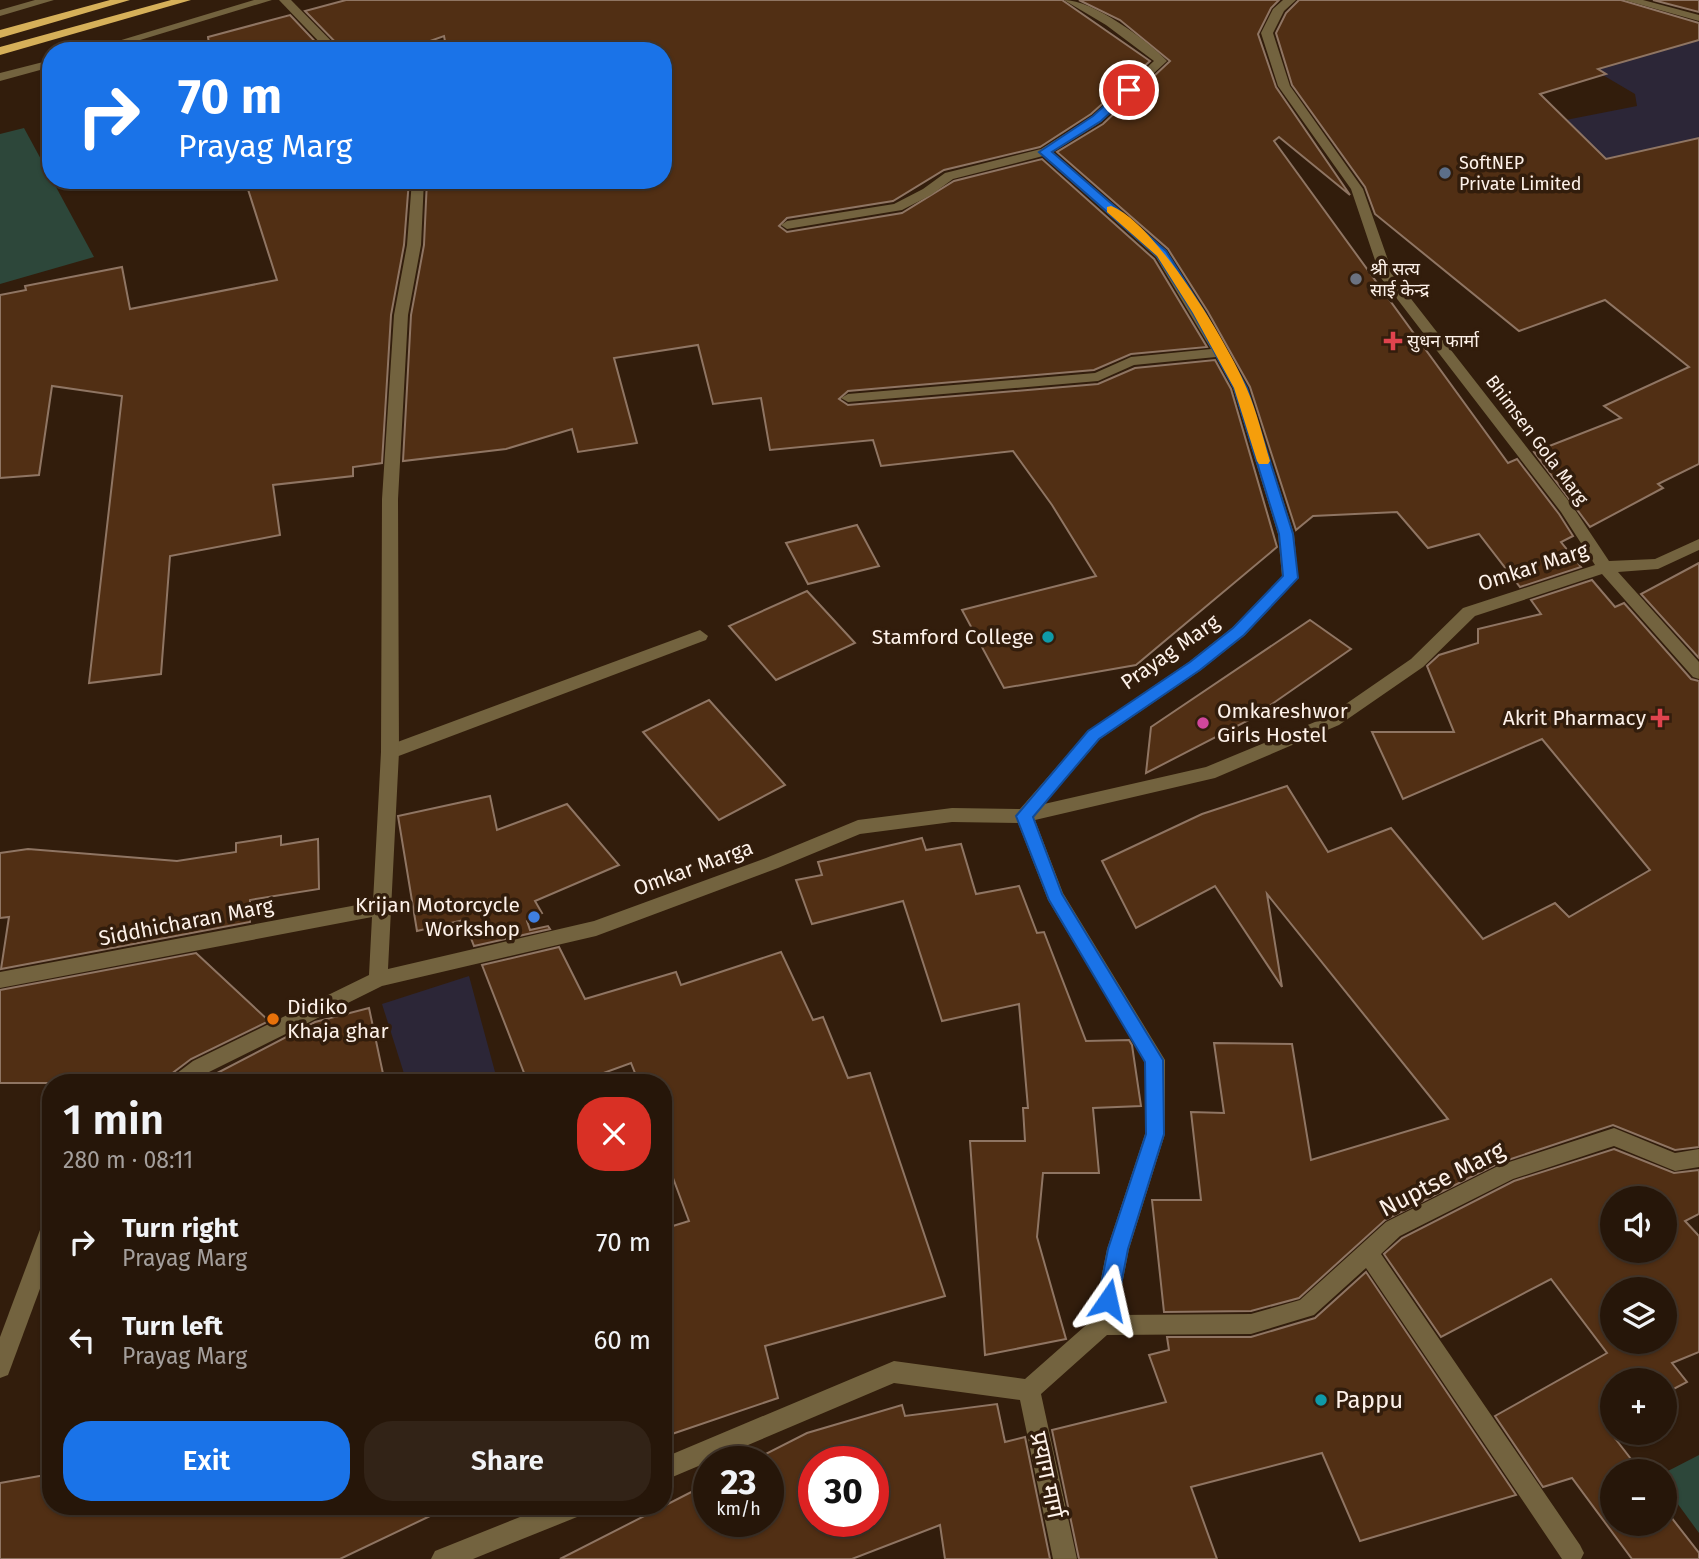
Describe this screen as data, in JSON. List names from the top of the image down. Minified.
{"streets":{"street":["Bhimsen Gola Marg","Omkar Marg","Prayag Marg","Omkar Marga","Siddhicharan Marg","Nuptse Marg","प्रयाग मार्ग"]},"crossings":[["Bhimsen Gola Marg","Omkar Marg"],["Omkar Marg","Prayag Marg"],["Omkar Marg","Omkar Marga"],["Prayag Marg","Omkar Marga"]],"places":{"other":["SoftNEP Private Limited","श्री सत्य साई केन्द्र","Stamford College","Omkareshwor Girls Hostel","Krijan Motorcycle Workshop","Didiko Khaja ghar","Pappu"],"health":["सुधन फार्मा","Akrit Pharmacy"]},"page":{"turn":["70 m","Prayag Marg"],"heading":["1 min","280 m · 08:11"],"map_buttons":["+","−"],"list":[{"name":"Turn right","note":"Prayag Marg","value":"70 m"},{"name":"Turn left","note":"Prayag Marg","value":"60 m"}],"buttons":["Exit","Share"],"speed":"23 km/h","limit":"30"}}
